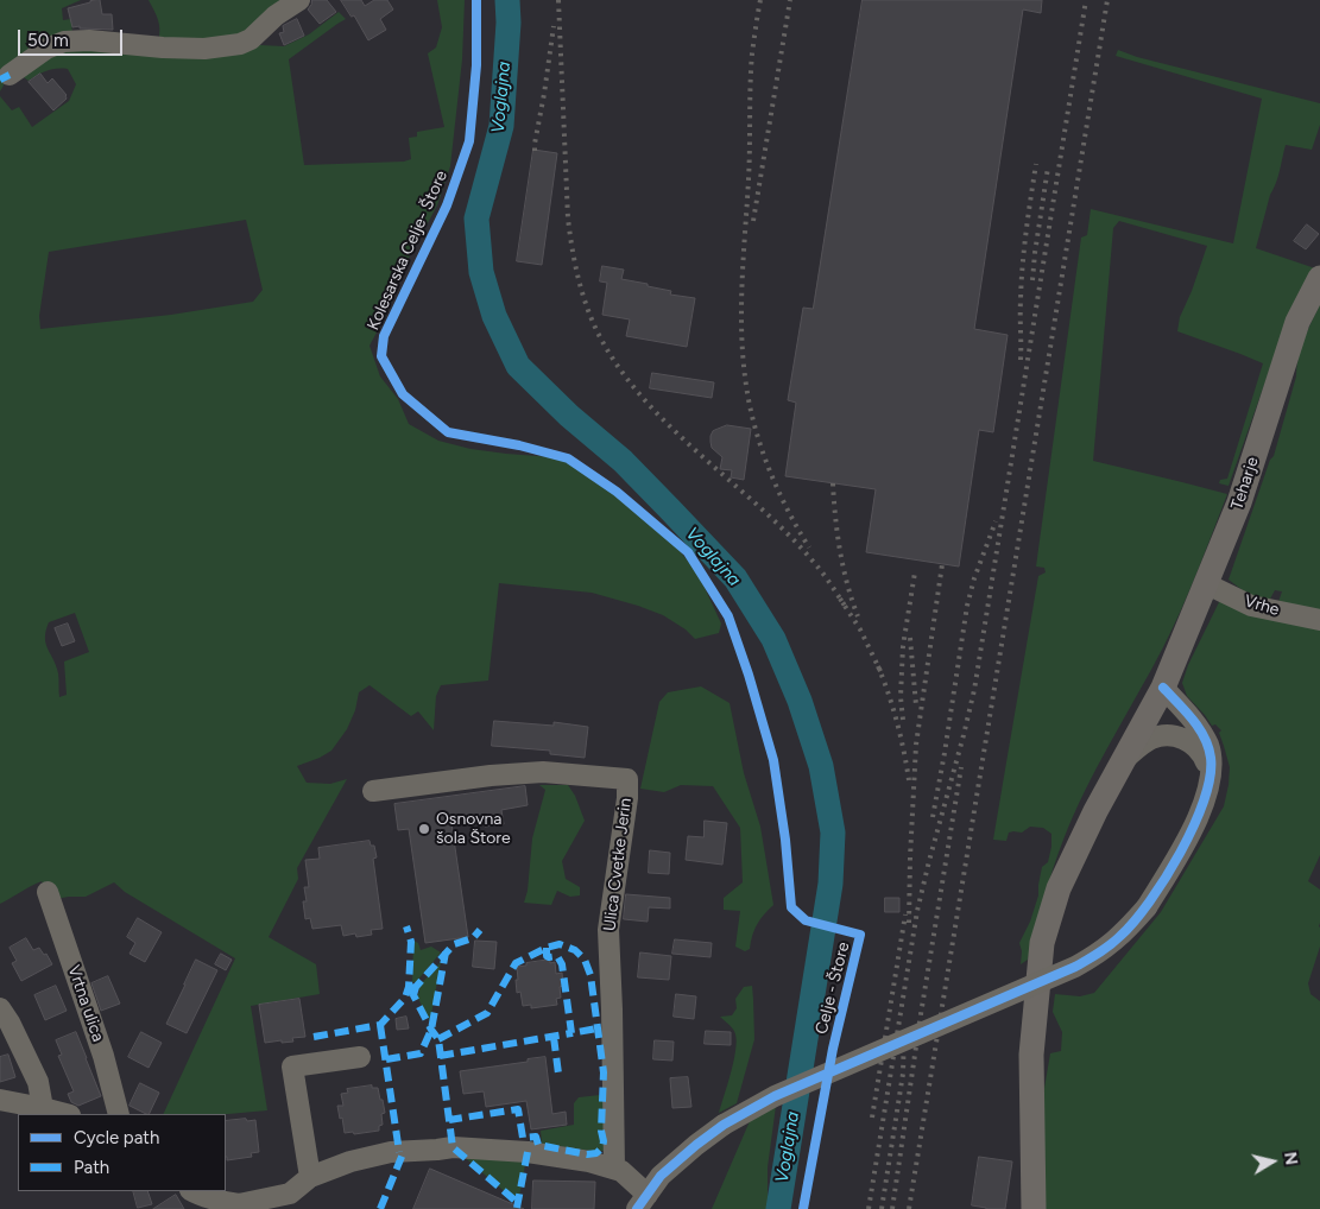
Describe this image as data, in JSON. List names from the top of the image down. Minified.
{"streets":{"main road":["Teharje"],"street":["Vrhe","Ulica Cvetke Jerin","Vrtna ulica"],"cycle path":["Kolesarska Celje- Štore"]},"crossings":[["Teharje","Vrhe"]],"water":["Voglajna"],"places":["Osnovna šola Štore"],"legend":["Cycle path","Path"],"scale_bar":"50 m","north":"right"}
